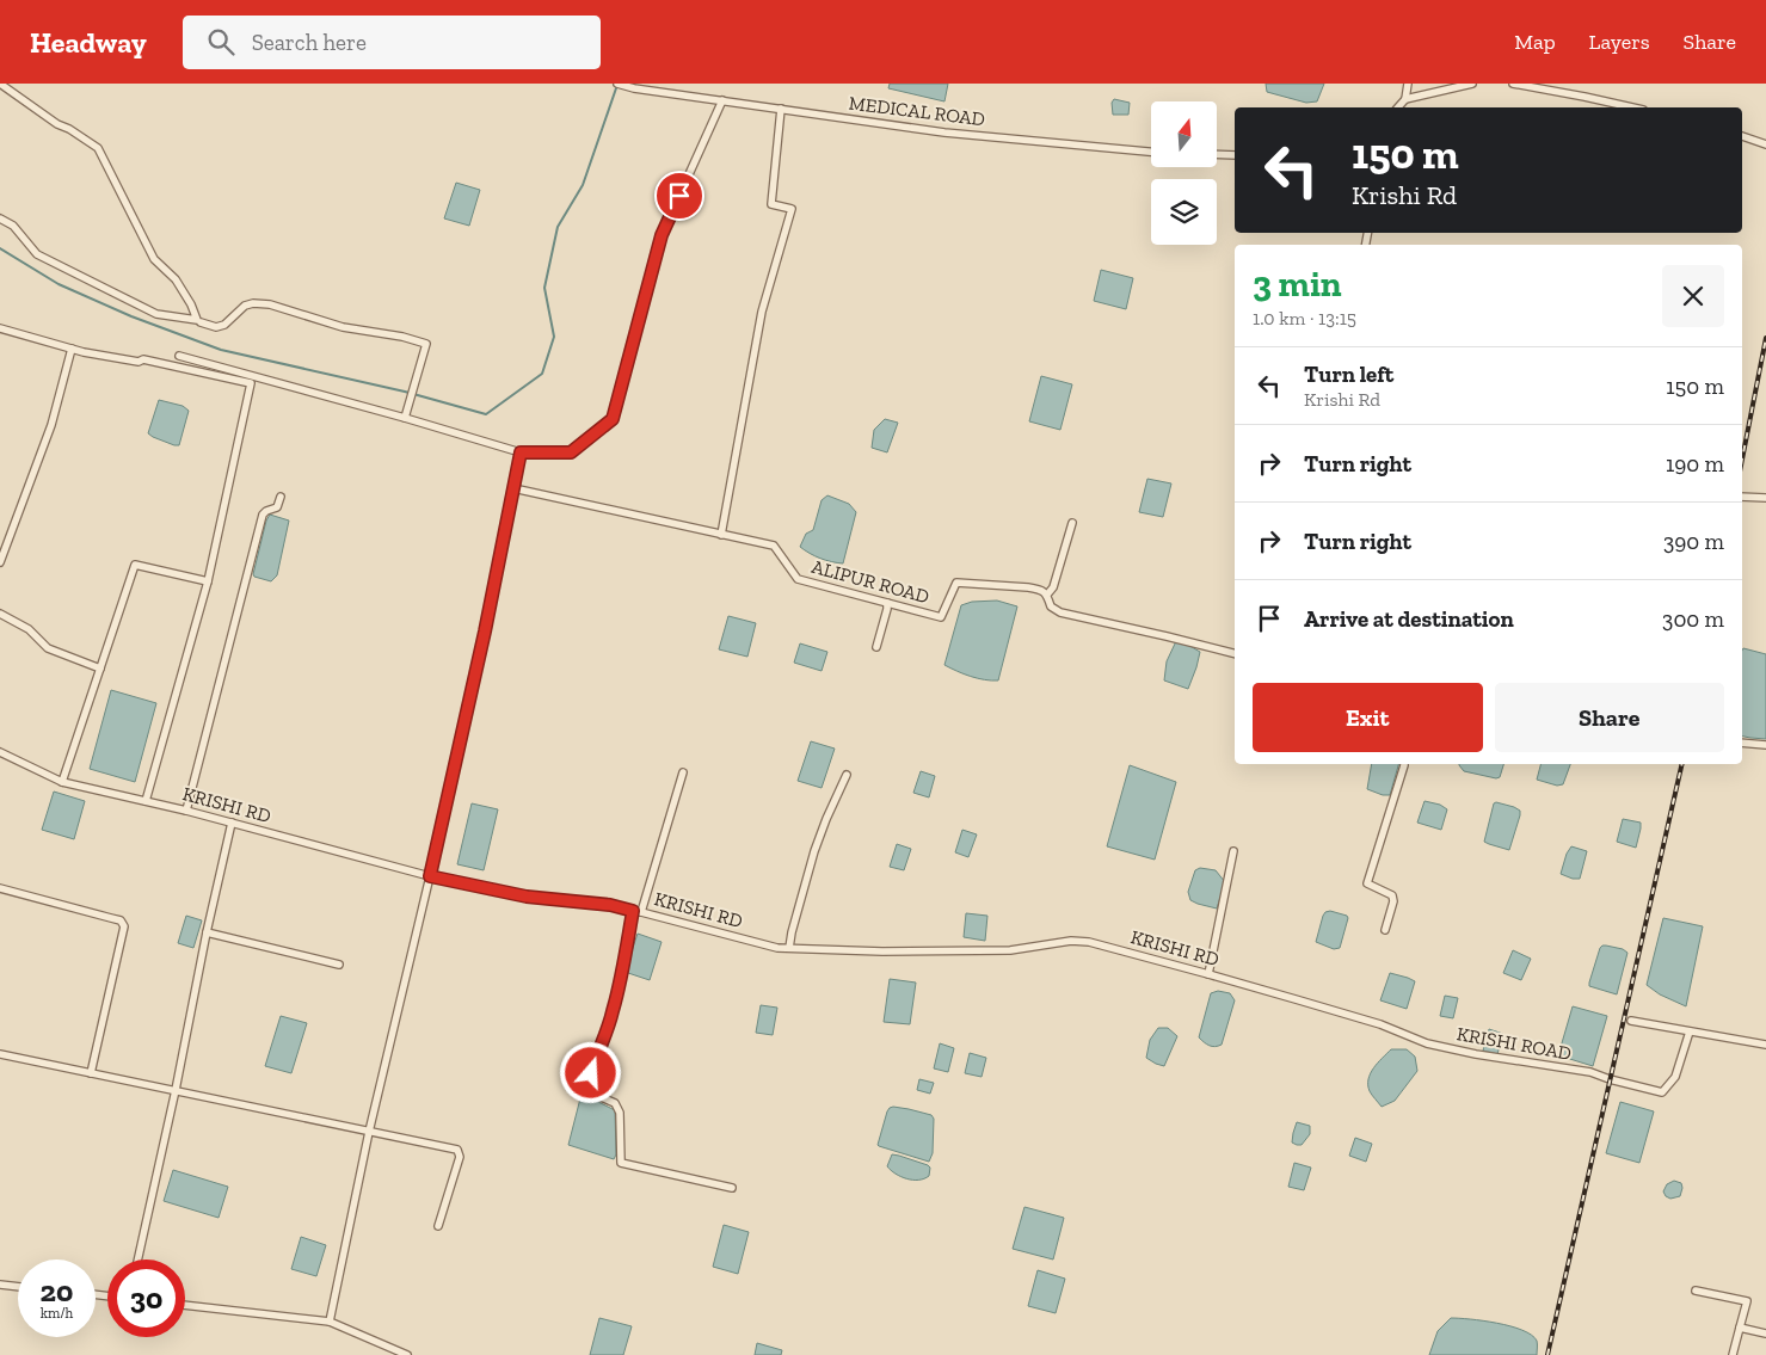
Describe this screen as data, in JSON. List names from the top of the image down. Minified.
{"streets":{"street":["MEDICAL ROAD","ALIPUR ROAD","KRISHI RD","KRISHI ROAD"]},"crossings":[["KRISHI RD","KRISHI ROAD"]],"north":"top","page":{"header":"Headway","search":"Search here","nav":["Map","Layers","Share"],"turn":["150 m","Krishi Rd"],"heading":["3 min","1.0 km · 13:15"],"list":[{"name":"Turn left","note":"Krishi Rd","value":"150 m"},{"name":"Turn right","value":"190 m"},{"name":"Turn right","value":"390 m"},{"name":"Arrive at destination","value":"300 m"}],"buttons":["Exit","Share"],"speed":"20 km/h","limit":"30"}}
